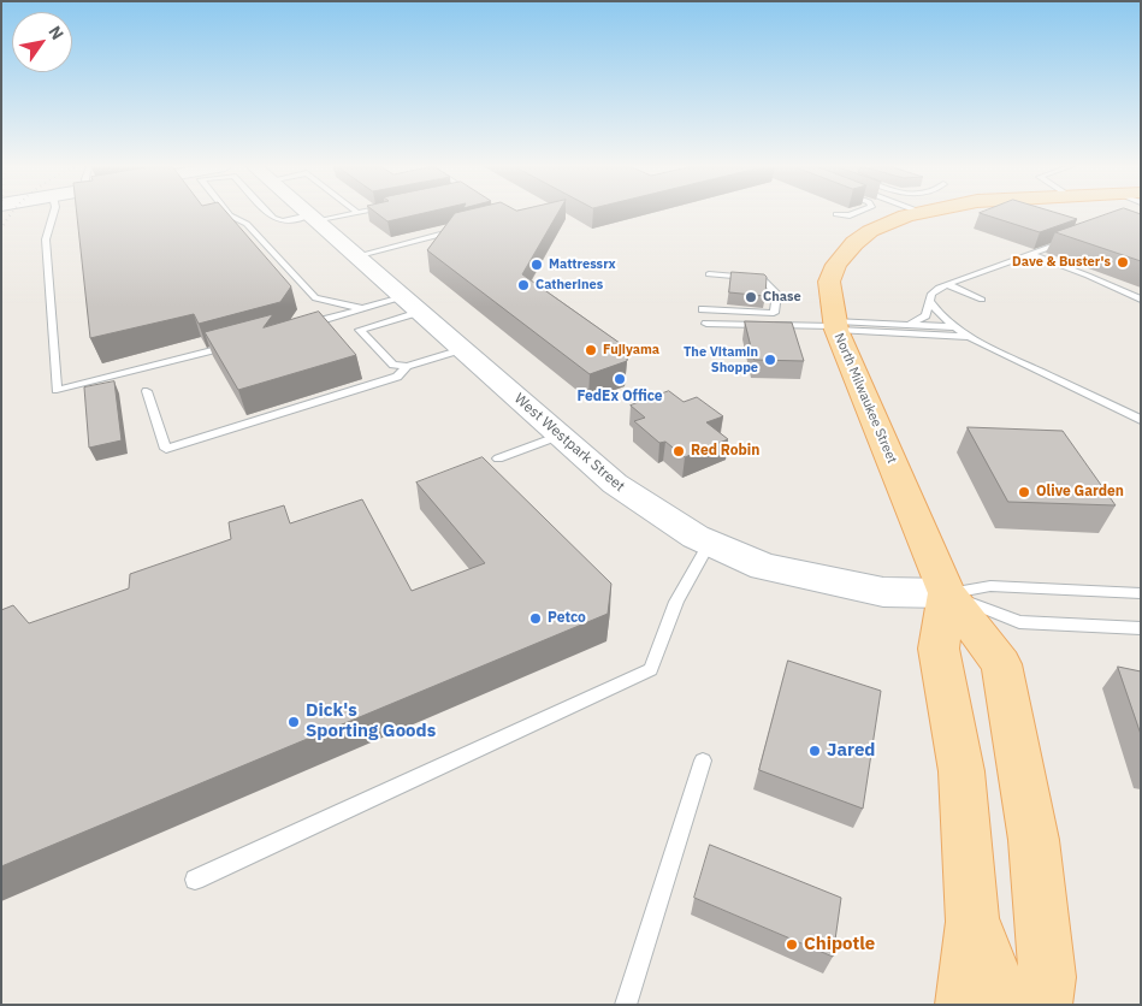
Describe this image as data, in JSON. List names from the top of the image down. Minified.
{"streets":{"main road":["North Milwaukee Street"],"street":["West Westpark Street"]},"crossings":[["North Milwaukee Street","West Westpark Street"]],"places":["Dave & Buster's","Mattressrx","Catherines","Chase","Fujiyama","The Vitamin Shoppe","FedEx Office","Red Robin","Olive Garden","Petco","Dick's Sporting Goods","Jared","Chipotle"],"north":"top right"}
